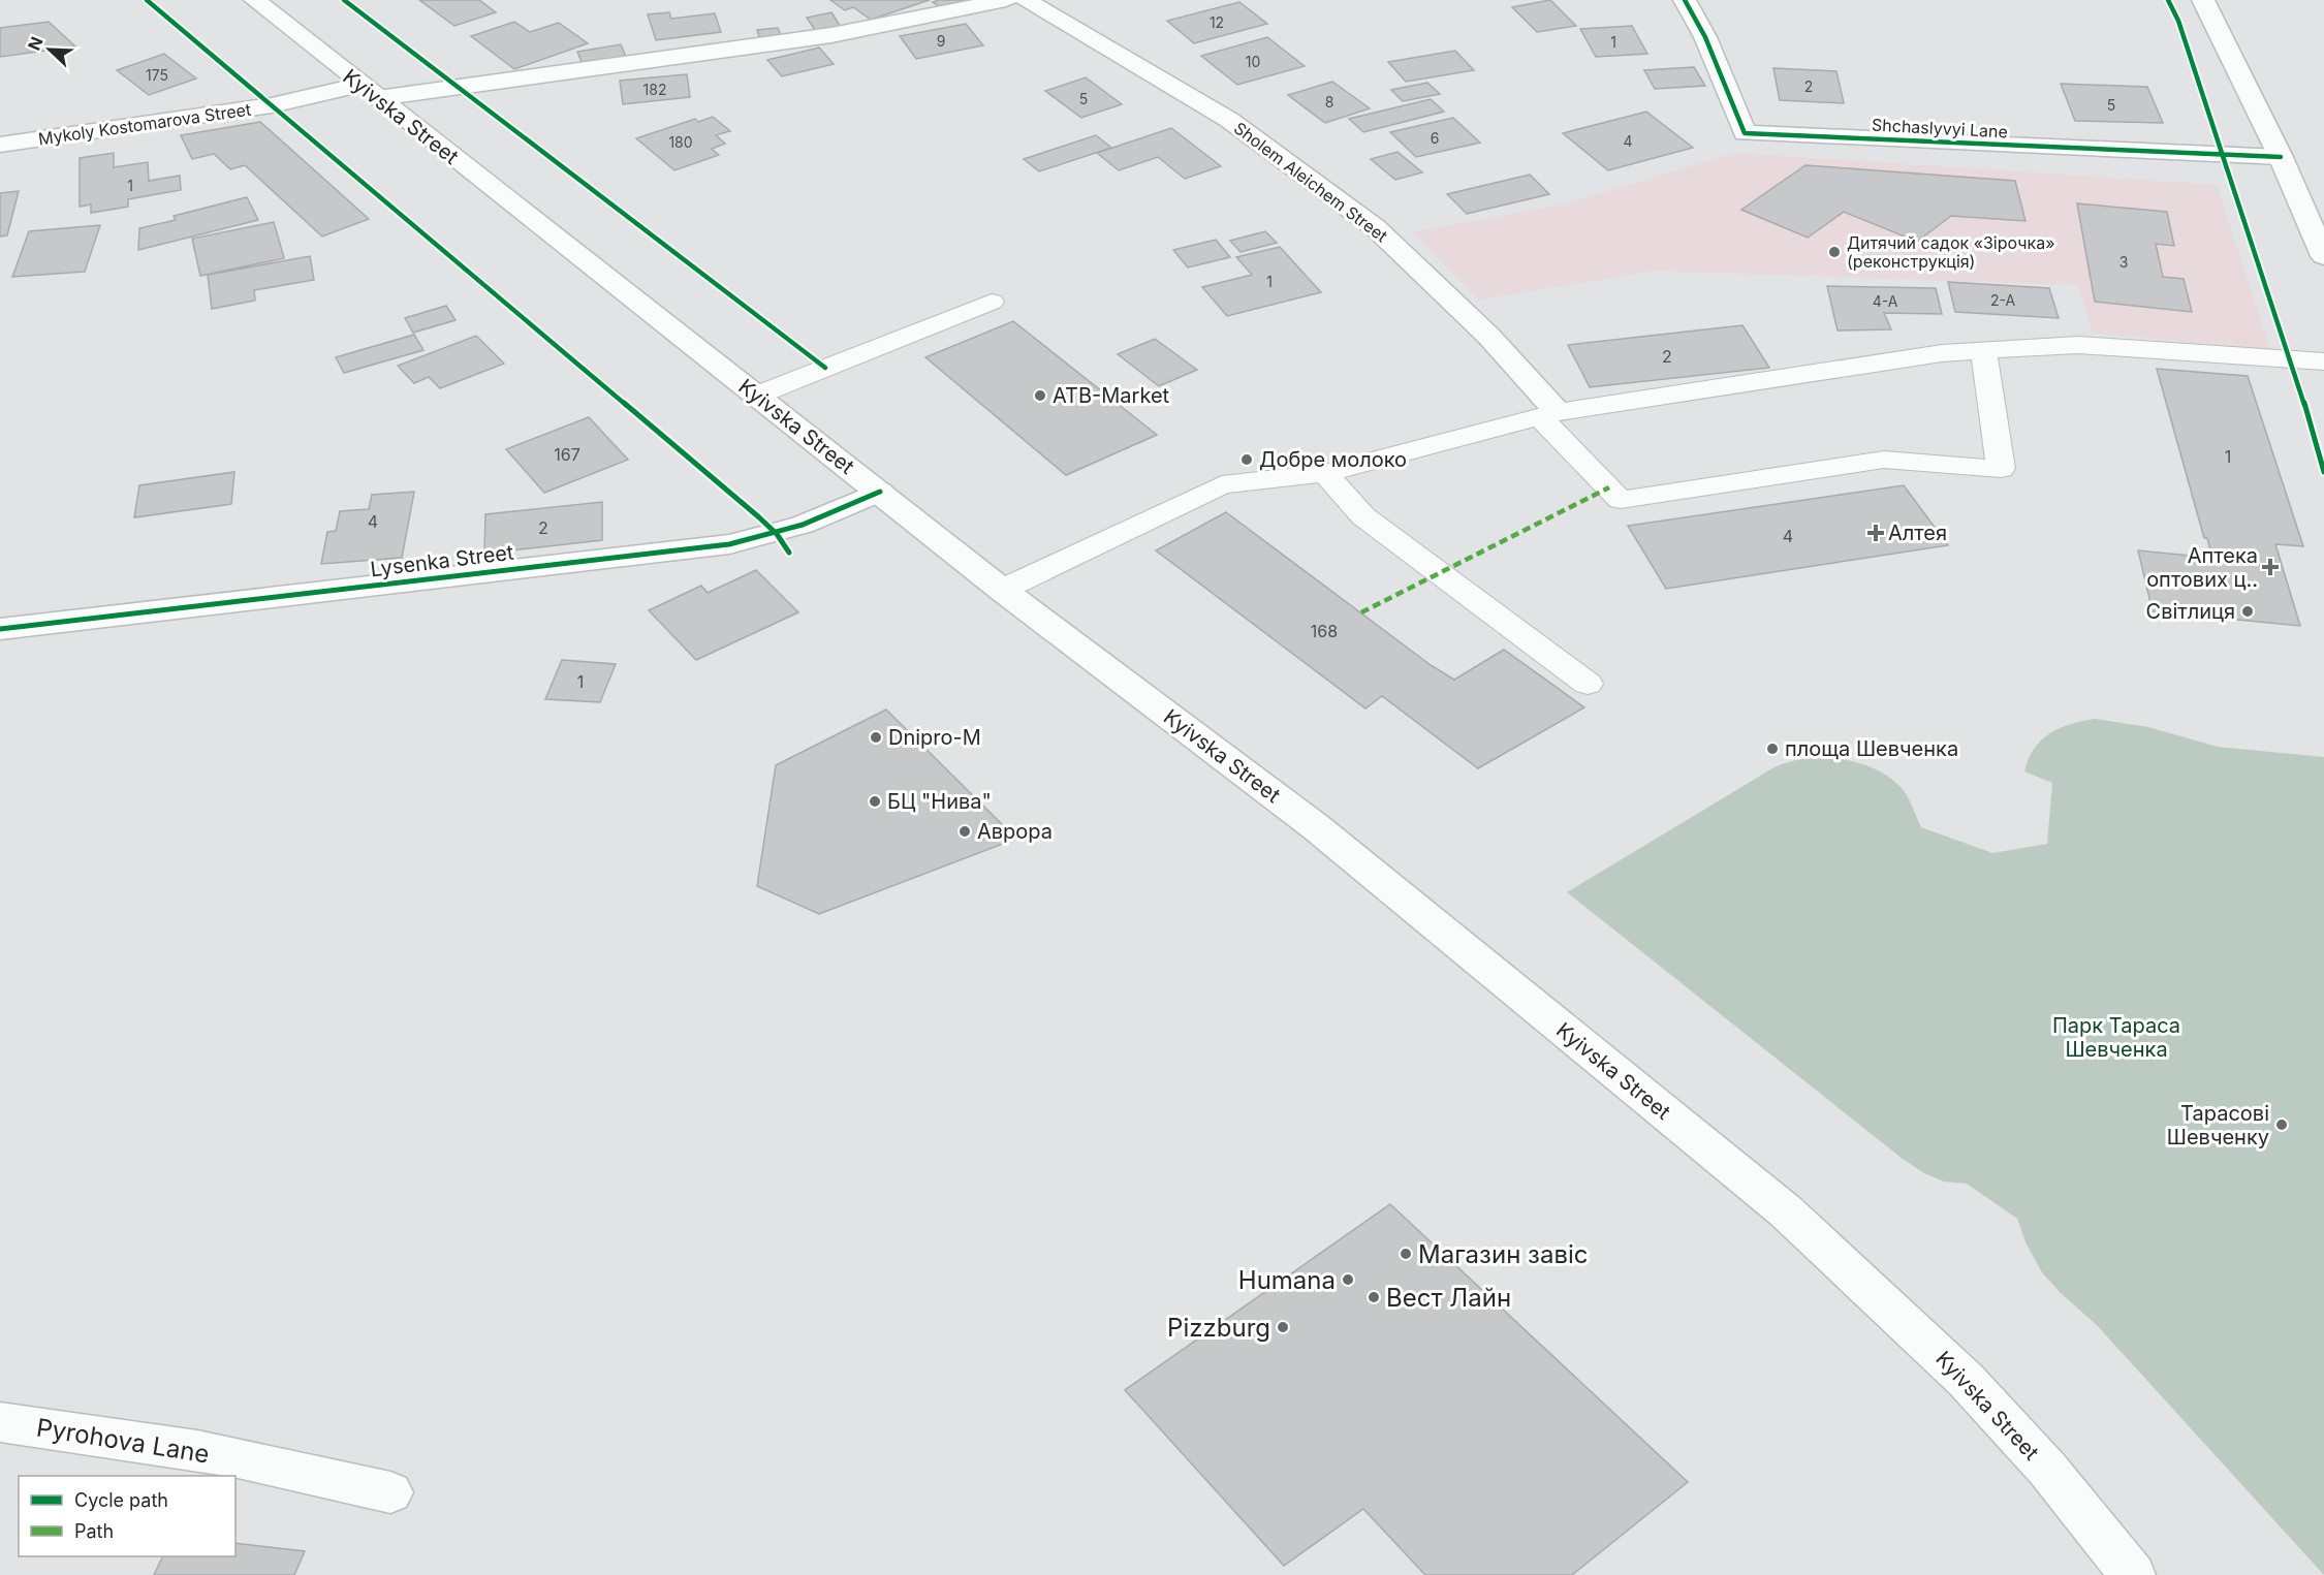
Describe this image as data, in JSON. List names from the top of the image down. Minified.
{"streets":{"street":["Kyivska Street","Mykoly Kostomarova Street","Shchaslyvyi Lane","Sholem Aleichem Street","Lysenka Street","Pyrohova Lane"]},"crossings":[["Kyivska Street","Mykoly Kostomarova Street"],["Kyivska Street","Lysenka Street"]],"parks":["Парк Тараса Шевченка"],"places":{"other":["Дитячий садок «Зірочка» (реконструкція)","ATB-Market","Добре молоко","Світлиця","Dnipro-M","площа Шевченка","БЦ \"Нива\"","Аврора","Тарасові Шевченку","Магазин завіс","Humana","Вест Лайн","Pizzburg"],"health":["Алтея","Аптека оптових ц‥"]},"house_numbers":["12","9","1","10","175","2","182","5","8","5","6","4","180","1","3","1","2-А","4-А","2","167","1","4","2","4","168","1"],"legend":["Cycle path","Path"],"north":"top left"}
